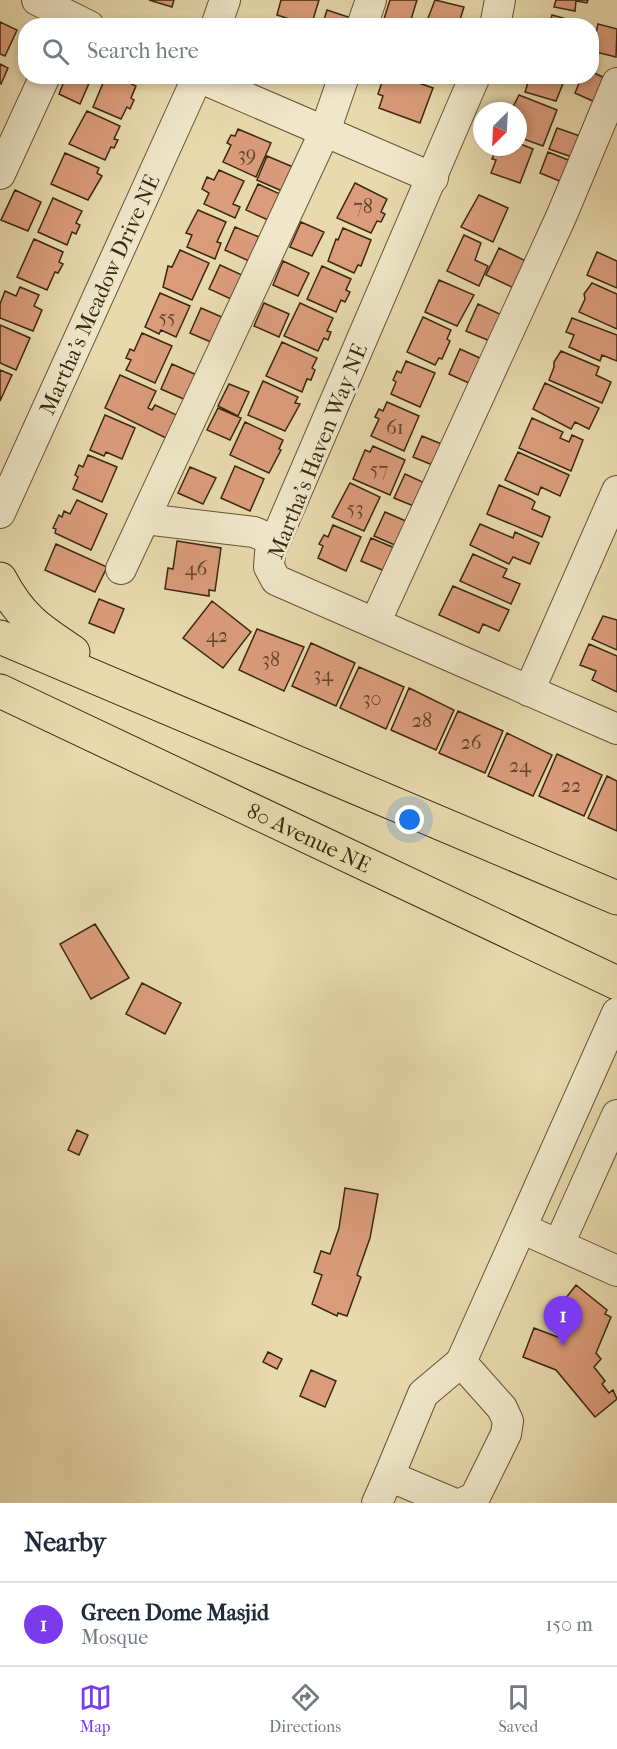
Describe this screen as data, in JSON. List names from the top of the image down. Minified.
{"streets":{"main road":["80 Avenue NE"],"street":["Martha's Meadow Drive NE","Martha's Haven Way NE"]},"house_numbers":["39","78","55","61","57","53","46","42","38","34","30","28","26","24","22"],"north":"bottom left","page":{"search":"Search here","pins":"1","heading":"Nearby","list":[{"mark":"1","name":"Green Dome Masjid","note":"Mosque","value":"150 m"}],"nav":["Map","Directions","Saved"]}}
